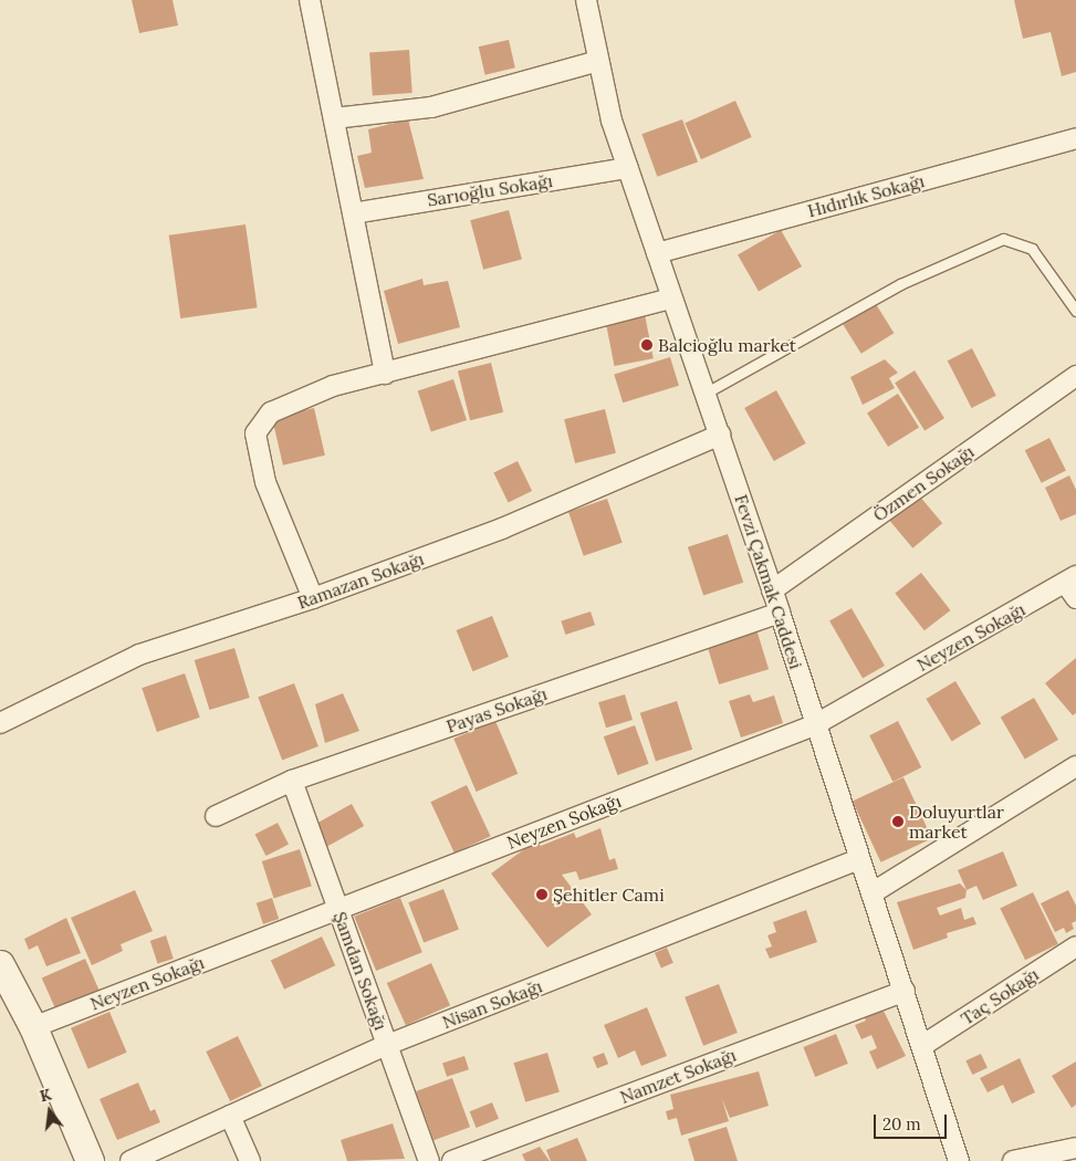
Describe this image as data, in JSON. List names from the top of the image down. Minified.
{"streets":{"street":["Sarıoğlu Sokağı","Hıdırlık Sokağı","Özmen Sokağı","Ramazan Sokağı","Fevzi Çakmak Caddesi","Neyzen Sokağı","Payas Sokağı","Şamdan Sokağı","Taç Sokağı","Nisan Sokağı","Namzet Sokağı"]},"crossings":[["Sarıoğlu Sokağı","Fevzi Çakmak Caddesi"],["Hıdırlık Sokağı","Fevzi Çakmak Caddesi"],["Özmen Sokağı","Fevzi Çakmak Caddesi"],["Ramazan Sokağı","Fevzi Çakmak Caddesi"],["Fevzi Çakmak Caddesi","Neyzen Sokağı"],["Fevzi Çakmak Caddesi","Payas Sokağı"],["Fevzi Çakmak Caddesi","Taç Sokağı"],["Fevzi Çakmak Caddesi","Nisan Sokağı"],["Fevzi Çakmak Caddesi","Namzet Sokağı"],["Neyzen Sokağı","Şamdan Sokağı"],["Payas Sokağı","Şamdan Sokağı"],["Şamdan Sokağı","Nisan Sokağı"]],"places":["Balcioğlu market","Doluyurtlar market","Şehitler Cami"],"scale_bar":"20 m","north":"top"}
